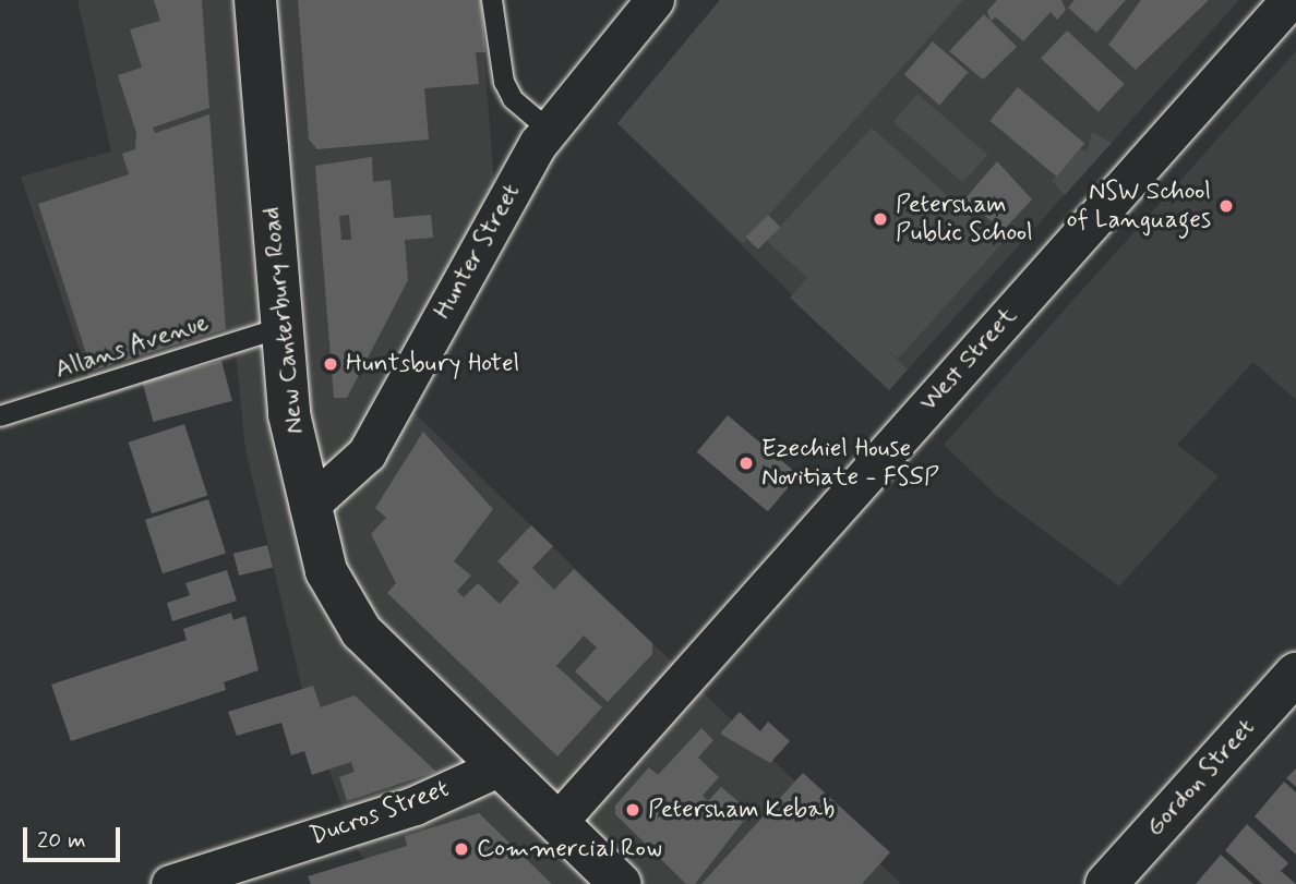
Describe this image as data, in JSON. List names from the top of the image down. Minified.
{"streets":{"main road":["New Canterbury Road","Gordon Street"],"street":["Hunter Street","West Street","Ducros Street"],"lane":["Allans Avenue"]},"crossings":[["Hunter Street","New Canterbury Road"],["New Canterbury Road","Allans Avenue"],["New Canterbury Road","West Street"],["New Canterbury Road","Ducros Street"]],"places":["NSW School of Languages","Petersham Public School","Huntsbury Hotel","Ezechiel House Novitiate - FSSP","Petersham Kebab","Commercial Row"],"scale_bar":"20 m"}
